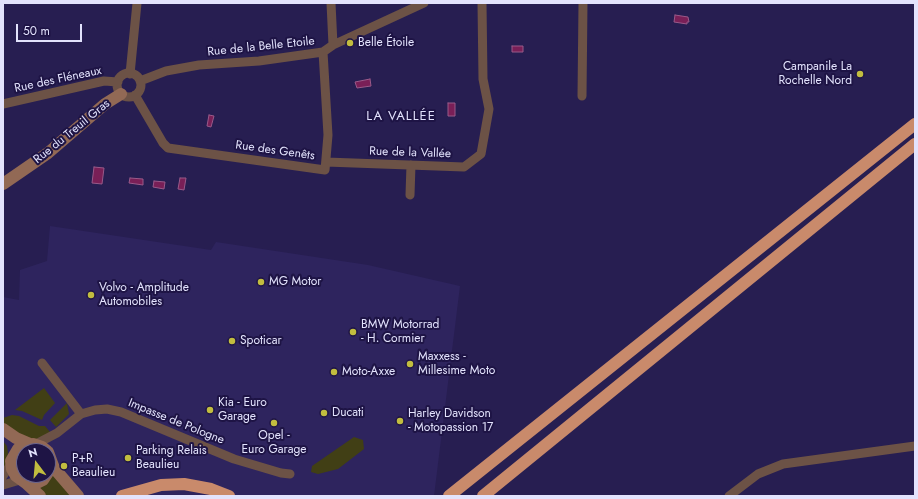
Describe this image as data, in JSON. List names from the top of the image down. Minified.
{"streets":{"street":["Rue de la Belle Etoile","Rue des Fléneaux","Rue du Treuil Gras","Rue des Genêts","Rue de la Vallée","Impasse de Pologne"]},"crossings":[["Rue de la Belle Etoile","Rue des Fléneaux"],["Rue de la Belle Etoile","Rue du Treuil Gras"],["Rue de la Belle Etoile","Rue des Genêts"],["Rue des Fléneaux","Rue du Treuil Gras"],["Rue des Fléneaux","Rue des Genêts"],["Rue du Treuil Gras","Rue des Genêts"],["Rue des Genêts","Rue de la Vallée"]],"districts":["LA VALLÉE"],"places":["Belle Étoile","Campanile La Rochelle Nord","MG Motor","Volvo - Amplitude Automobiles","BMW Motorrad - H. Cormier","Spoticar","Maxxess - Millesime Moto","Moto-Axxe","Kia - Euro Garage","Ducati","Harley Davidson - Motopassion 17","Opel - Euro Garage","Parking Relais Beaulieu","P+R Beaulieu"],"scale_bar":"50 m","north":"top"}
